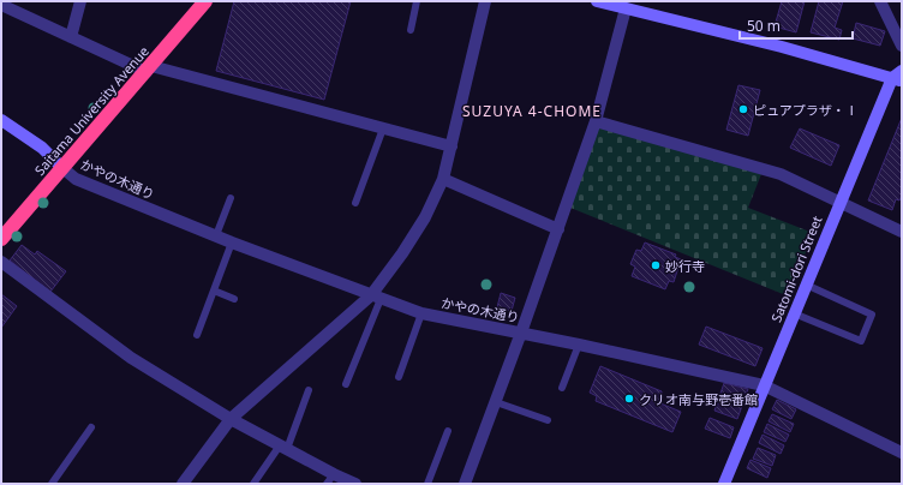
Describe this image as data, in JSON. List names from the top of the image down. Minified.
{"streets":{"highway":["Saitama University Avenue"],"street":["かやの木通り","Satomi-dori Street"]},"crossings":[["Saitama University Avenue","かやの木通り"],["かやの木通り","Satomi-dori Street"]],"districts":["SUZUYA 4-CHOME"],"places":["ピュアプラザ・Ⅰ","妙行寺","クリオ南与野壱番館"],"scale_bar":"50 m"}
